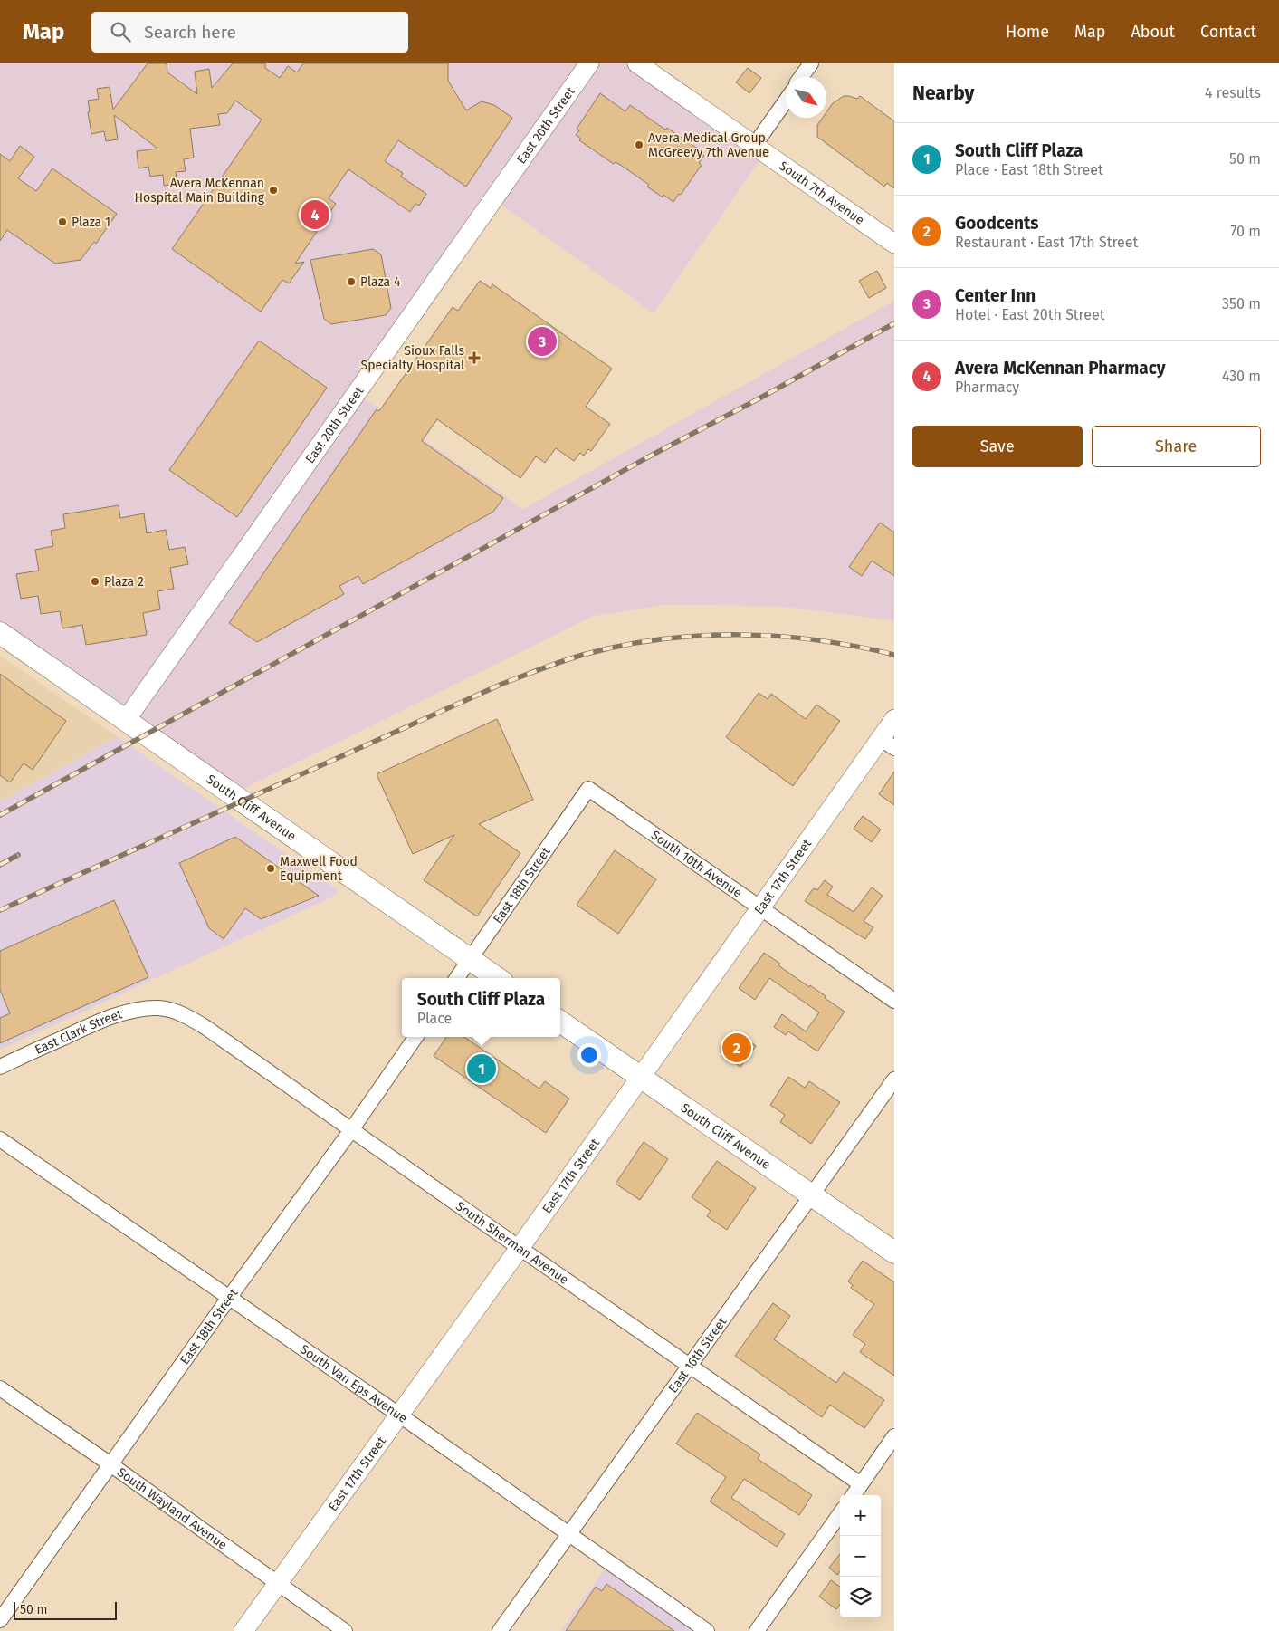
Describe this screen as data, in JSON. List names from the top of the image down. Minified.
{"streets":{"main road":["South Cliff Avenue"],"street":["East 20th Street","South 7th Avenue","South 10th Avenue","East 17th Street","East 18th Street","East Clark Street","South Sherman Avenue","East 16th Street","South Van Eps Avenue","South Wayland Avenue"]},"crossings":[["East 20th Street","South Cliff Avenue"],["South Cliff Avenue","East 17th Street"],["South Cliff Avenue","East 18th Street"],["South Cliff Avenue","East 16th Street"],["South 10th Avenue","East 17th Street"],["South 10th Avenue","East 18th Street"],["East 17th Street","South Sherman Avenue"],["East 17th Street","South Van Eps Avenue"],["East 17th Street","South Wayland Avenue"],["East 18th Street","South Sherman Avenue"],["East 18th Street","South Van Eps Avenue"],["East 18th Street","South Wayland Avenue"],["East Clark Street","South Sherman Avenue"],["South Sherman Avenue","East 16th Street"],["East 16th Street","South Van Eps Avenue"]],"places":{"other":["Avera Medical Group McGreevy 7th Avenue","Avera McKennan Hospital Main Building","Plaza 1","Plaza 4","Plaza 2","Maxwell Food Equipment"],"health":["Sioux Falls Specialty Hospital"]},"scale_bar":"50 m","north":"bottom right","page":{"header":"Map","search":"Search here","nav":["Home","Map","About","Contact"],"heading":["Nearby","4 results"],"list":[{"mark":"1","name":"South Cliff Plaza","note":"Place · East 18th Street","value":"50 m"},{"mark":"2","name":"Goodcents","note":"Restaurant · East 17th Street","value":"70 m"},{"mark":"3","name":"Center Inn","note":"Hotel · East 20th Street","value":"350 m"},{"mark":"4","name":"Avera McKennan Pharmacy","note":"Pharmacy","value":"430 m"}],"pins":["4","3","2","1"],"buttons":["Save","Share"],"popup":["South Cliff Plaza","Place"],"map_buttons":["+","−"],"scale":"50 m"}}
